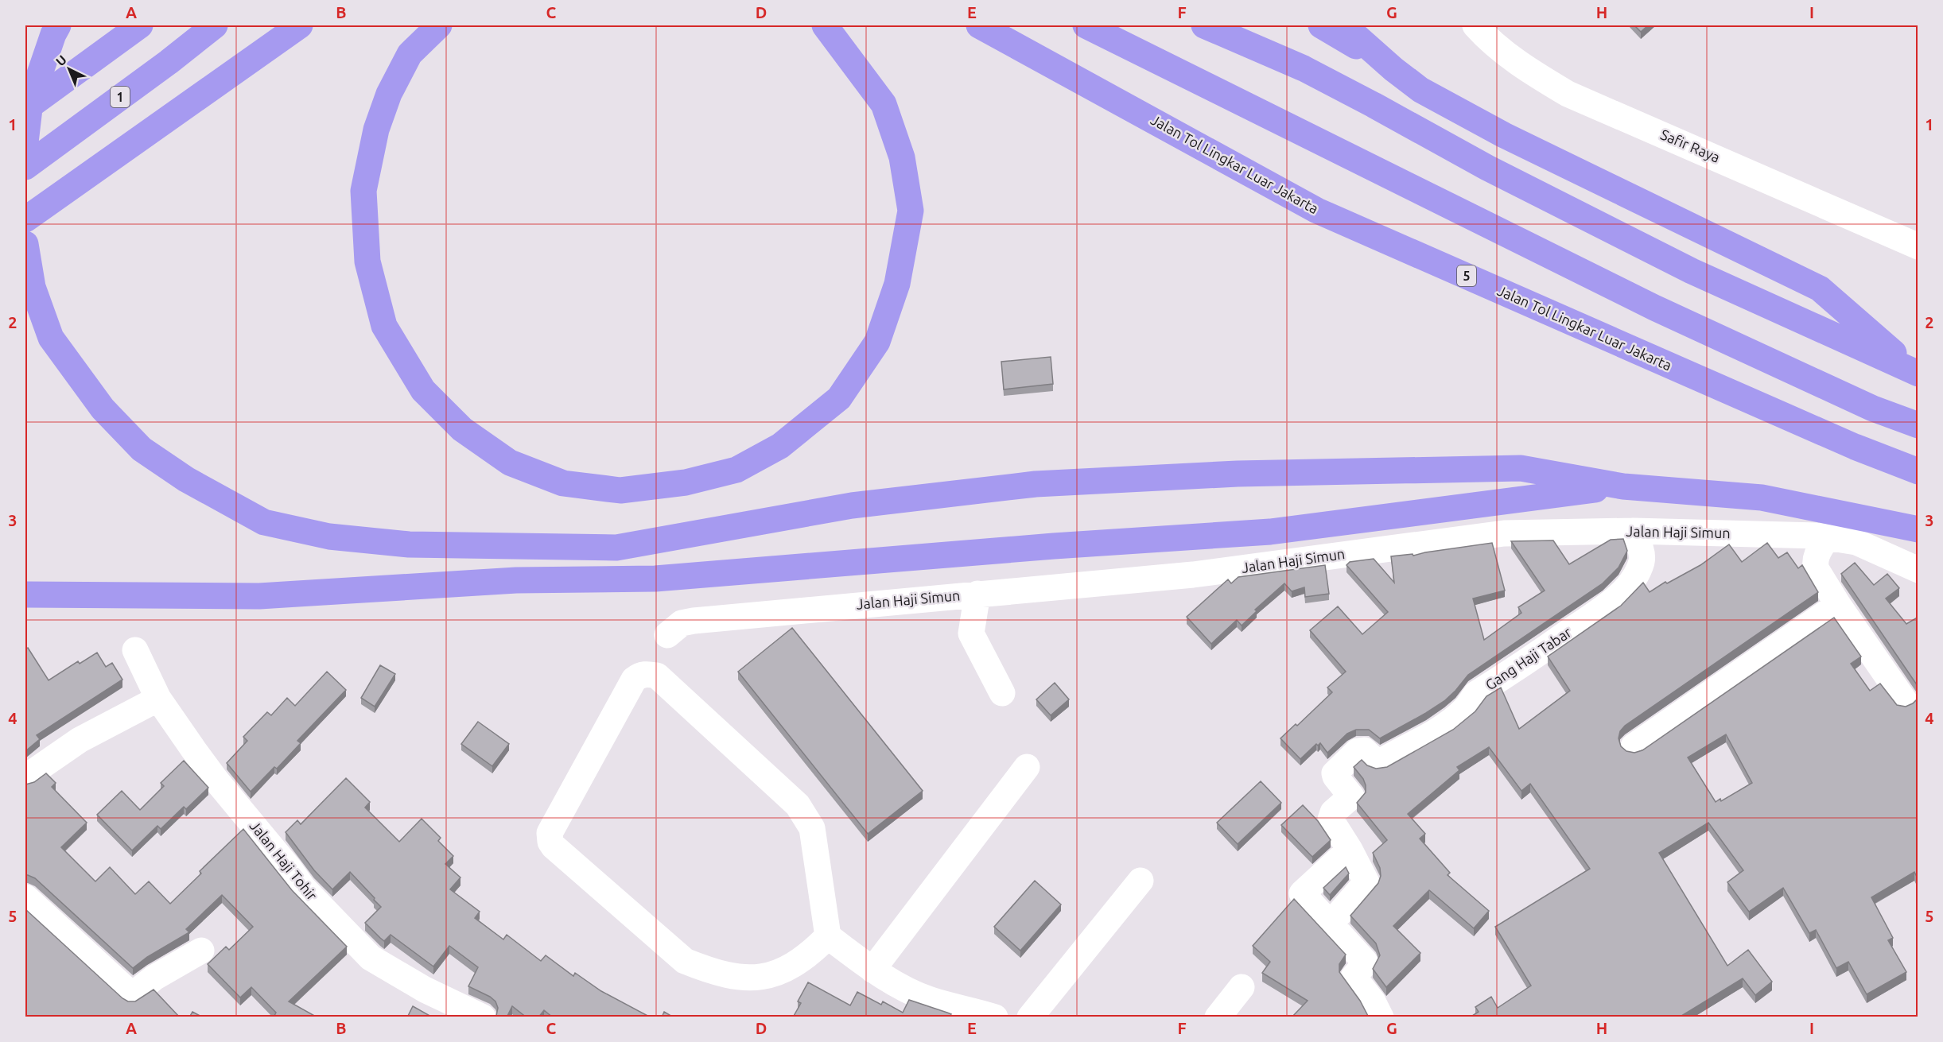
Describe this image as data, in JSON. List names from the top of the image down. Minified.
{"streets":{"highway":["1","Jalan Tol Lingkar Luar Jakarta","5"],"street":["Safir Raya","Jalan Haji Simun","Gang Haji Tabar","Jalan Haji Tohir"]},"crossings":[["Jalan Haji Simun","Gang Haji Tabar"]],"north":"top left","grid":{"columns":["A","B","C","D","E","F","G","H","I"],"rows":["1","2","3","4","5"]}}
